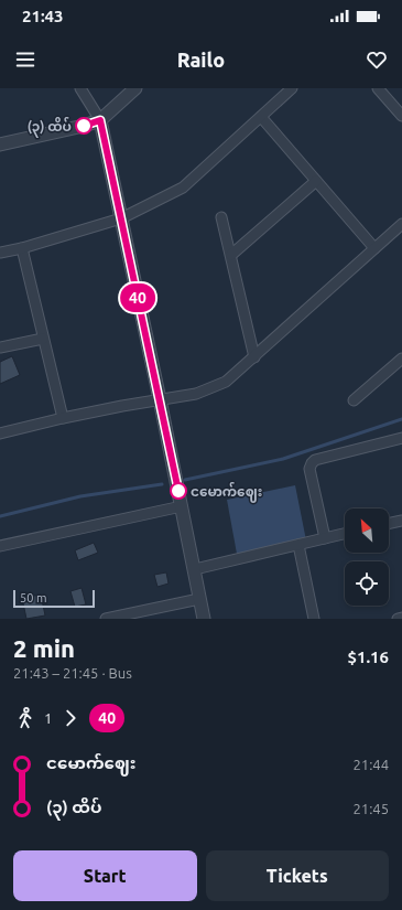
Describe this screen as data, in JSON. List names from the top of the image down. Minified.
{"places":["(၃) ထိပ်","ငမောက်ဈေး"],"lines":["bus line 40"],"scale_bar":"50 m","north":"top left","page":{"status":"21:43","header":"Railo","on_map":"40","scale":"50 m","heading":["2 min","21:43 – 21:45 · Bus","$1.16"],"legs":["1","40"],"list":[{"name":"ငမောက်ဈေး","value":"21:44"},{"name":"(၃) ထိပ်","value":"21:45"}],"buttons":["Start","Tickets"]}}
